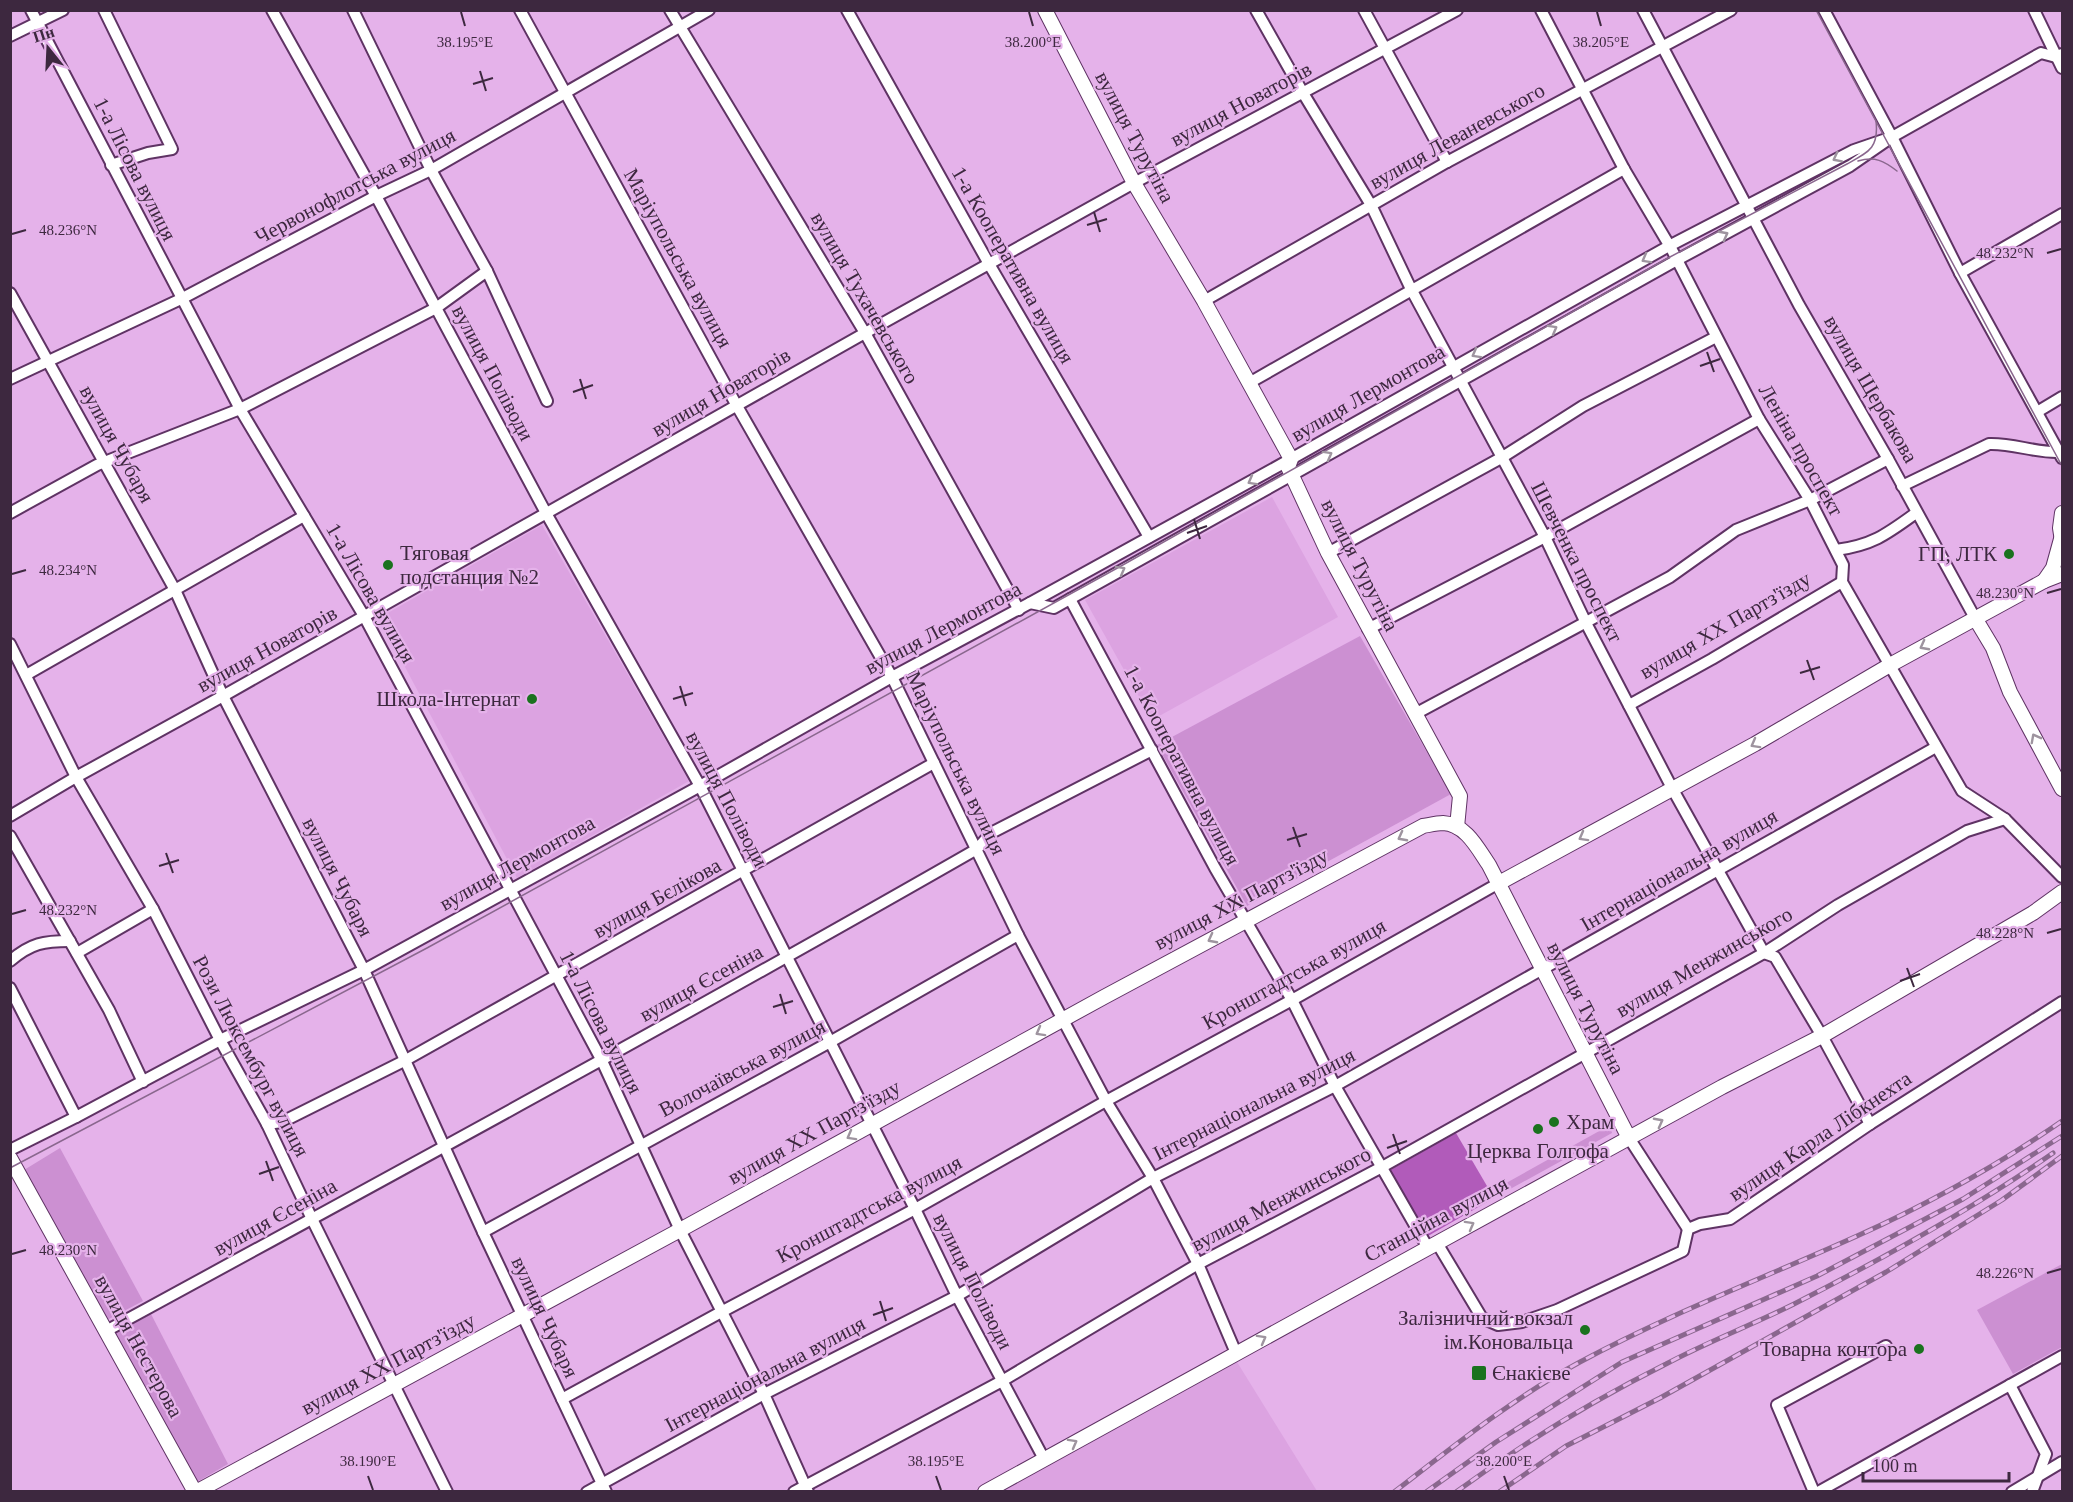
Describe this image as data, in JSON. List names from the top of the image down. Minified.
{"streets":{"street":["вулиця Новаторів","вулиця Леваневського","вулиця Турутіна","1-а Лісова вулиця","Червонофлотська вулиця","Маріупольська вулиця","1-а Кооперативна вулиця","вулиця Тухачевського","вулиця Поліводи","вулиця Щербакова","вулиця Лермонтова","вулиця Чубаря","Леніна проспект","Шевченка проспект","вулиця XX Партз'їзду","Інтернаціональна вулиця","вулиця Бєлікова","вулиця Менжинського","Кронштадтська вулиця","вулиця Єсеніна","Рози Люксембург вулиця","Волочаївська вулиця","вулиця Карла Лібкнехта","Станційна вулиця","вулиця Нестерова"]},"crossings":[["вулиця Новаторів","вулиця Турутіна"],["вулиця Новаторів","1-а Лісова вулиця"],["вулиця Новаторів","Маріупольська вулиця"],["вулиця Новаторів","1-а Кооперативна вулиця"],["вулиця Новаторів","вулиця Тухачевського"],["вулиця Новаторів","вулиця Поліводи"],["вулиця Новаторів","вулиця Чубаря"],["вулиця Новаторів","Шевченка проспект"],["вулиця Новаторів","Рози Люксембург вулиця"],["вулиця Леваневського","вулиця Турутіна"],["вулиця Леваневського","вулиця Щербакова"],["вулиця Леваневського","Леніна проспект"],["вулиця Леваневського","Шевченка проспект"],["вулиця Турутіна","вулиця Лермонтова"],["вулиця Турутіна","вулиця XX Партз'їзду"],["вулиця Турутіна","Інтернаціональна вулиця"],["вулиця Турутіна","вулиця Менжинського"],["вулиця Турутіна","Кронштадтська вулиця"],["вулиця Турутіна","Станційна вулиця"],["1-а Лісова вулиця","Червонофлотська вулиця"],["1-а Лісова вулиця","вулиця Лермонтова"],["1-а Лісова вулиця","вулиця XX Партз'їзду"],["1-а Лісова вулиця","Інтернаціональна вулиця"],["1-а Лісова вулиця","вулиця Бєлікова"],["1-а Лісова вулиця","вулиця Менжинського"],["1-а Лісова вулиця","Кронштадтська вулиця"],["1-а Лісова вулиця","вулиця Єсеніна"],["1-а Лісова вулиця","Волочаївська вулиця"],["Червонофлотська вулиця","Маріупольська вулиця"],["Червонофлотська вулиця","вулиця Тухачевського"],["Червонофлотська вулиця","вулиця Поліводи"],["Червонофлотська вулиця","вулиця Чубаря"],["Маріупольська вулиця","вулиця Лермонтова"],["Маріупольська вулиця","вулиця XX Партз'їзду"],["Маріупольська вулиця","Інтернаціональна вулиця"],["Маріупольська вулиця","вулиця Бєлікова"],["Маріупольська вулиця","вулиця Менжинського"],["Маріупольська вулиця","Кронштадтська вулиця"],["Маріупольська вулиця","вулиця Єсеніна"],["Маріупольська вулиця","Волочаївська вулиця"],["Маріупольська вулиця","Станційна вулиця"],["1-а Кооперативна вулиця","вулиця Лермонтова"],["1-а Кооперативна вулиця","вулиця XX Партз'їзду"],["1-а Кооперативна вулиця","Інтернаціональна вулиця"],["1-а Кооперативна вулиця","вулиця Менжинського"],["1-а Кооперативна вулиця","Кронштадтська вулиця"],["1-а Кооперативна вулиця","вулиця Єсеніна"],["1-а Кооперативна вулиця","Станційна вулиця"],["вулиця Тухачевського","вулиця Лермонтова"],["вулиця Поліводи","вулиця Лермонтова"],["вулиця Поліводи","вулиця XX Партз'їзду"],["вулиця Поліводи","Інтернаціональна вулиця"],["вулиця Поліводи","вулиця Бєлікова"],["вулиця Поліводи","вулиця Менжинського"],["вулиця Поліводи","Кронштадтська вулиця"],["вулиця Поліводи","вулиця Єсеніна"],["вулиця Поліводи","Волочаївська вулиця"],["вулиця Поліводи","Станційна вулиця"],["вулиця Щербакова","вулиця Лермонтова"],["вулиця Щербакова","Кронштадтська вулиця"],["вулиця Лермонтова","вулиця Чубаря"],["вулиця Лермонтова","Леніна проспект"],["вулиця Лермонтова","Шевченка проспект"],["вулиця Лермонтова","Рози Люксембург вулиця"],["вулиця Чубаря","вулиця XX Партз'їзду"],["вулиця Чубаря","Інтернаціональна вулиця"],["вулиця Чубаря","вулиця Бєлікова"],["вулиця Чубаря","Кронштадтська вулиця"],["вулиця Чубаря","вулиця Єсеніна"],["вулиця Чубаря","Волочаївська вулиця"],["Леніна проспект","вулиця XX Партз'їзду"],["Леніна проспект","Інтернаціональна вулиця"],["Леніна проспект","вулиця Менжинського"],["Леніна проспект","Кронштадтська вулиця"],["Шевченка проспект","вулиця XX Партз'їзду"],["Шевченка проспект","Інтернаціональна вулиця"],["Шевченка проспект","вулиця Менжинського"],["Шевченка проспект","Кронштадтська вулиця"],["Шевченка проспект","вулиця Карла Лібкнехта"],["Шевченка проспект","Станційна вулиця"],["вулиця XX Партз'їзду","Рози Люксембург вулиця"],["вулиця XX Партз'їзду","вулиця Нестерова"],["вулиця Бєлікова","Рози Люксембург вулиця"],["вулиця Єсеніна","Рози Люксембург вулиця"],["вулиця Єсеніна","вулиця Нестерова"]],"one_way":["вулиця XX Партз'їзду","Станційна вулиця"],"places":{"other":["ГП, ЛТК","Тяговая подстанция №2","Школа-Інтернат","Храм","Церква Голгофа","Залізничний вокзал ім.Коновальца","Товарна контора"],"transit":["Єнакієве"]},"scale_bar":"100 m","north":"top","coordinates":["38.195°E","38.200°E","38.205°E","48.236°N","48.232°N","48.234°N","48.230°N","48.228°N","48.226°N","38.190°E"]}
